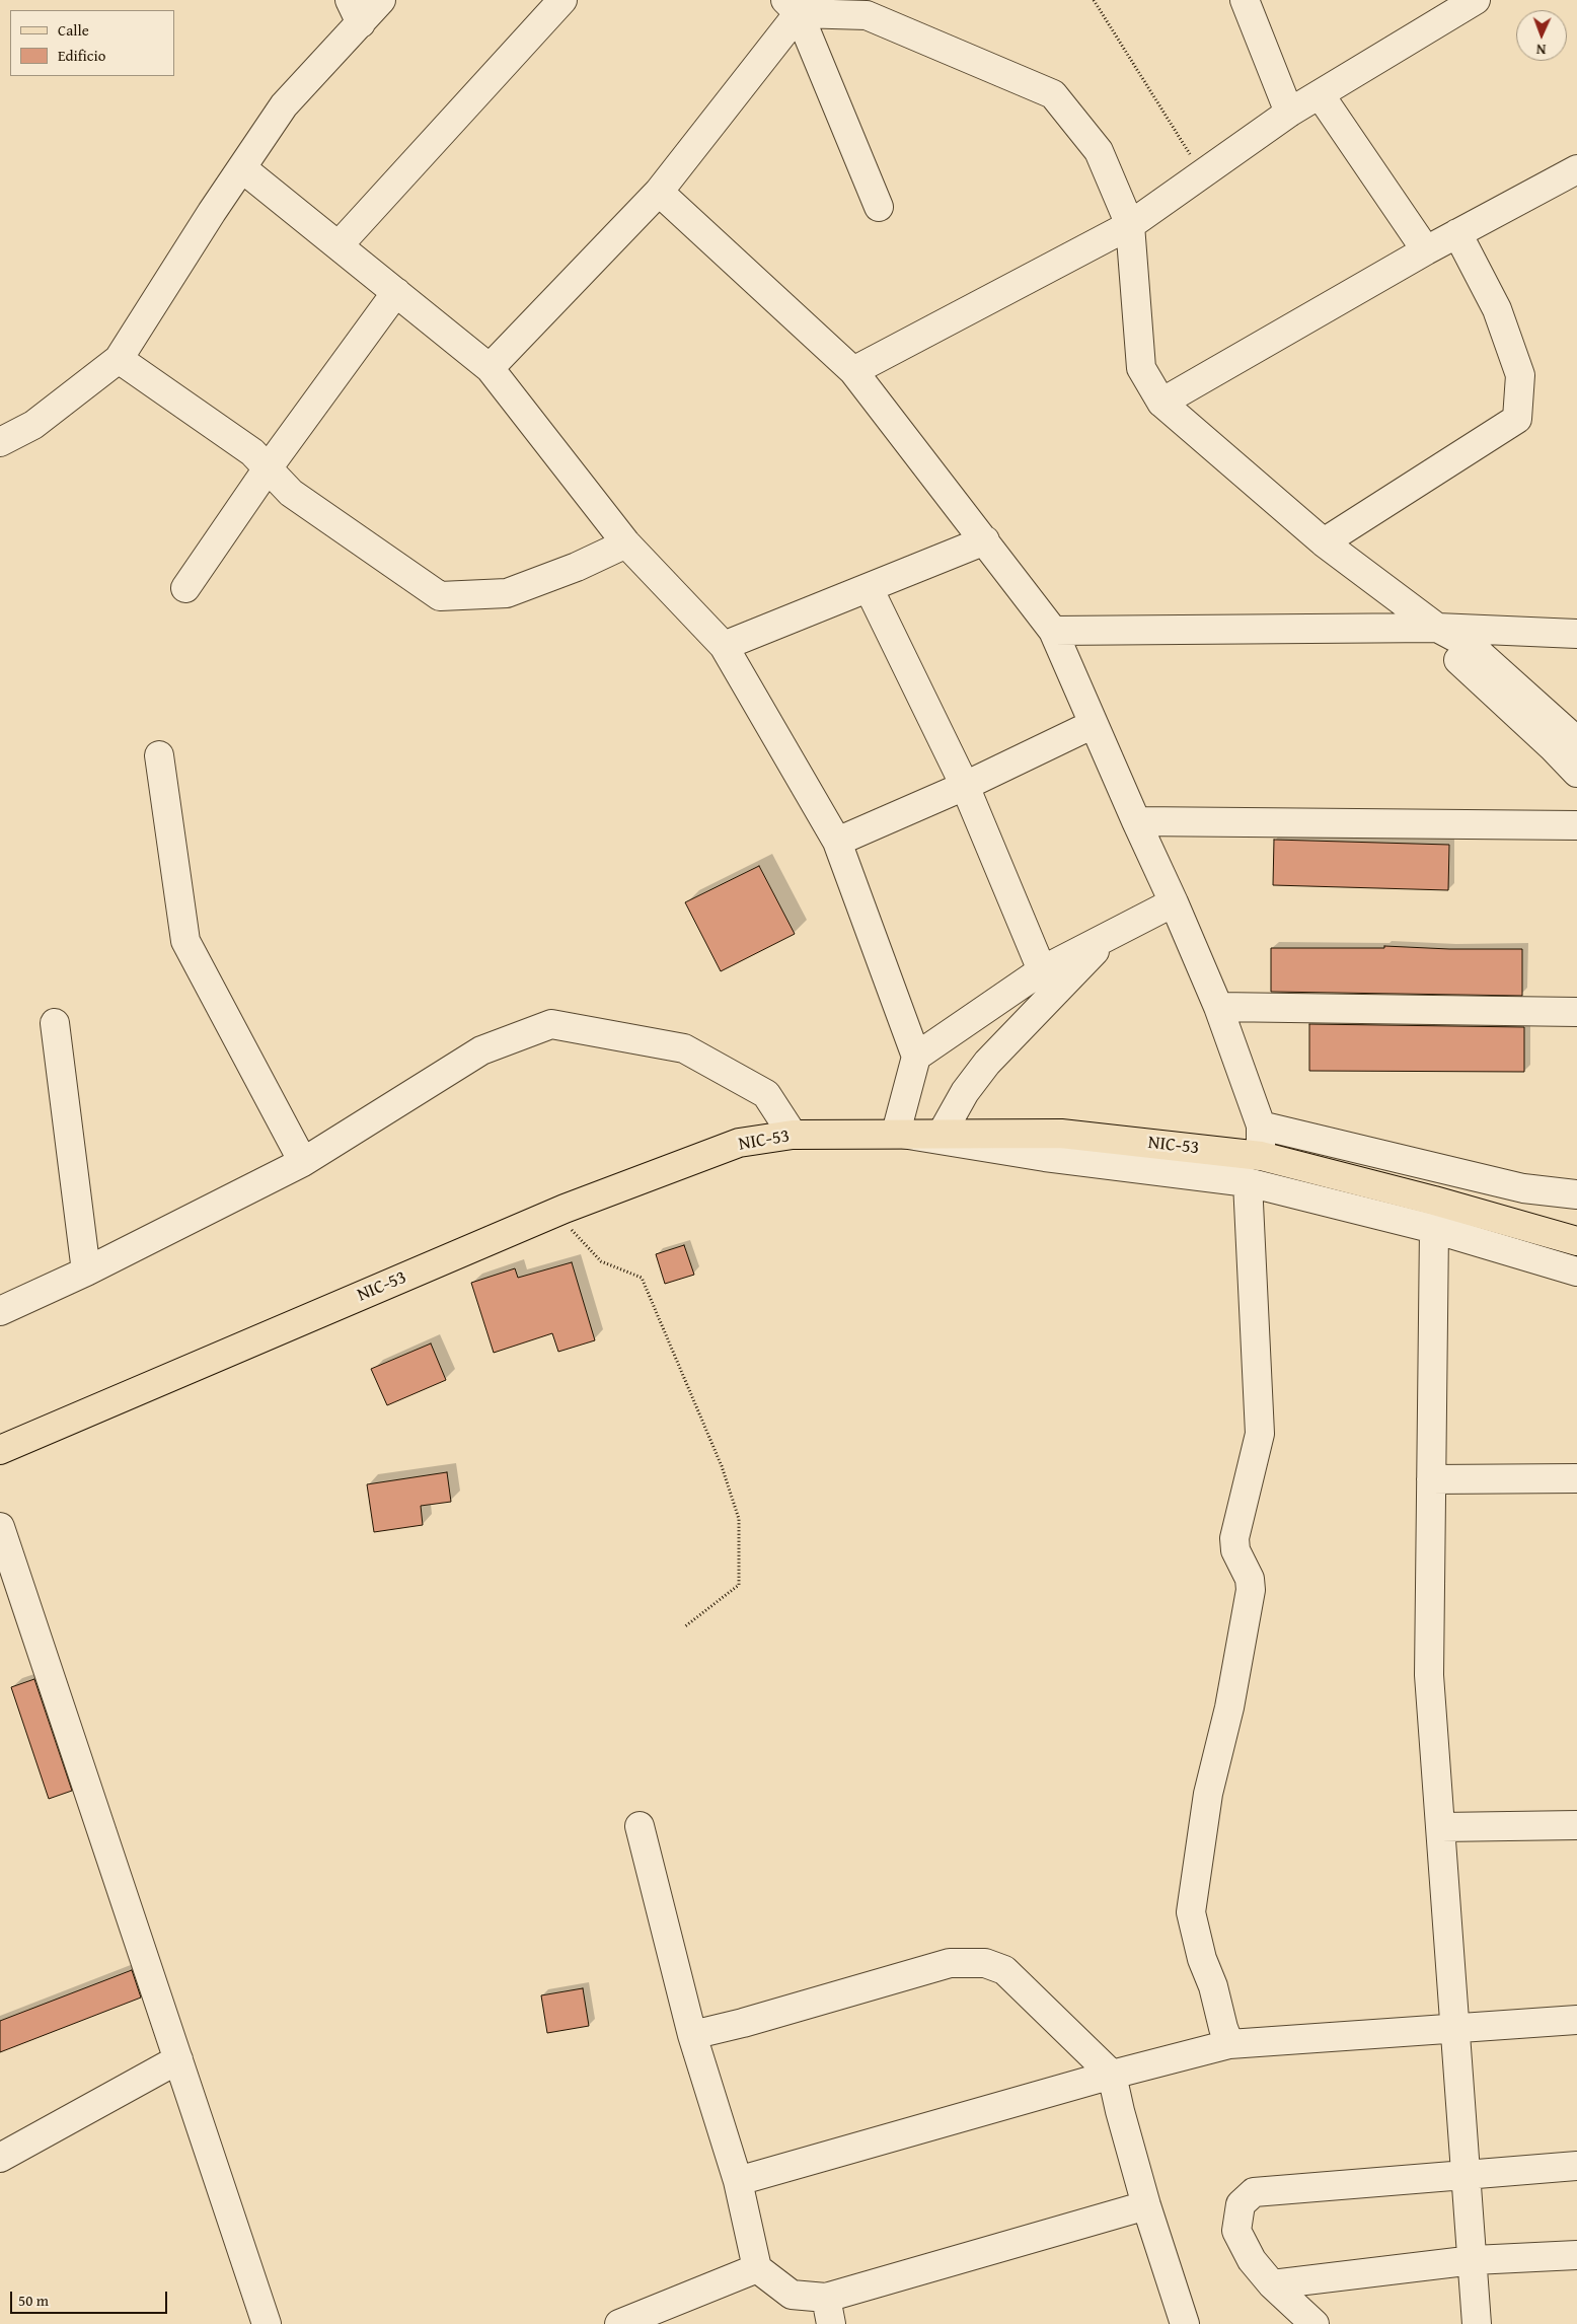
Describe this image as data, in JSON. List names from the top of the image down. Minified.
{"streets":{"main road":["NIC-53"]},"legend":["Calle","Edificio"],"scale_bar":"50 m","north":"bottom"}
